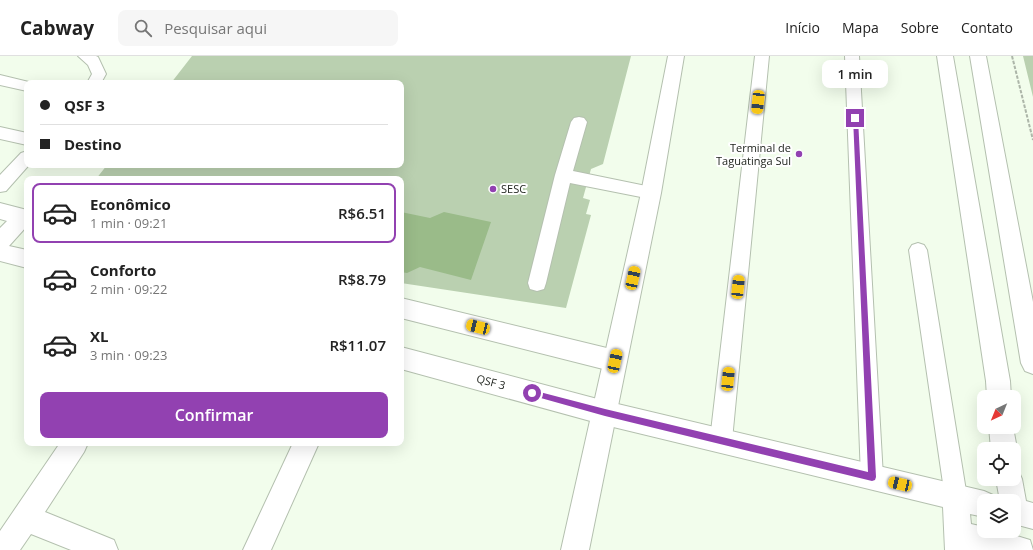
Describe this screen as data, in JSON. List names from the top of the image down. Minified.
{"streets":{"street":["QSF 3"]},"places":["Terminal de Taguatinga Sul","SESC"],"north":"bottom left","page":{"header":"Cabway","search":"Pesquisar aqui","nav":["Início","Mapa","Sobre","Contato"],"bubble":"1 min","banner":["QSF 3","Destino"],"list":[{"name":"Econômico","note":"1 min · 09:21","value":"R$6.51"},{"name":"Conforto","note":"2 min · 09:22","value":"R$8.79"},{"name":"XL","note":"3 min · 09:23","value":"R$11.07"}],"buttons":"Confirmar"}}
